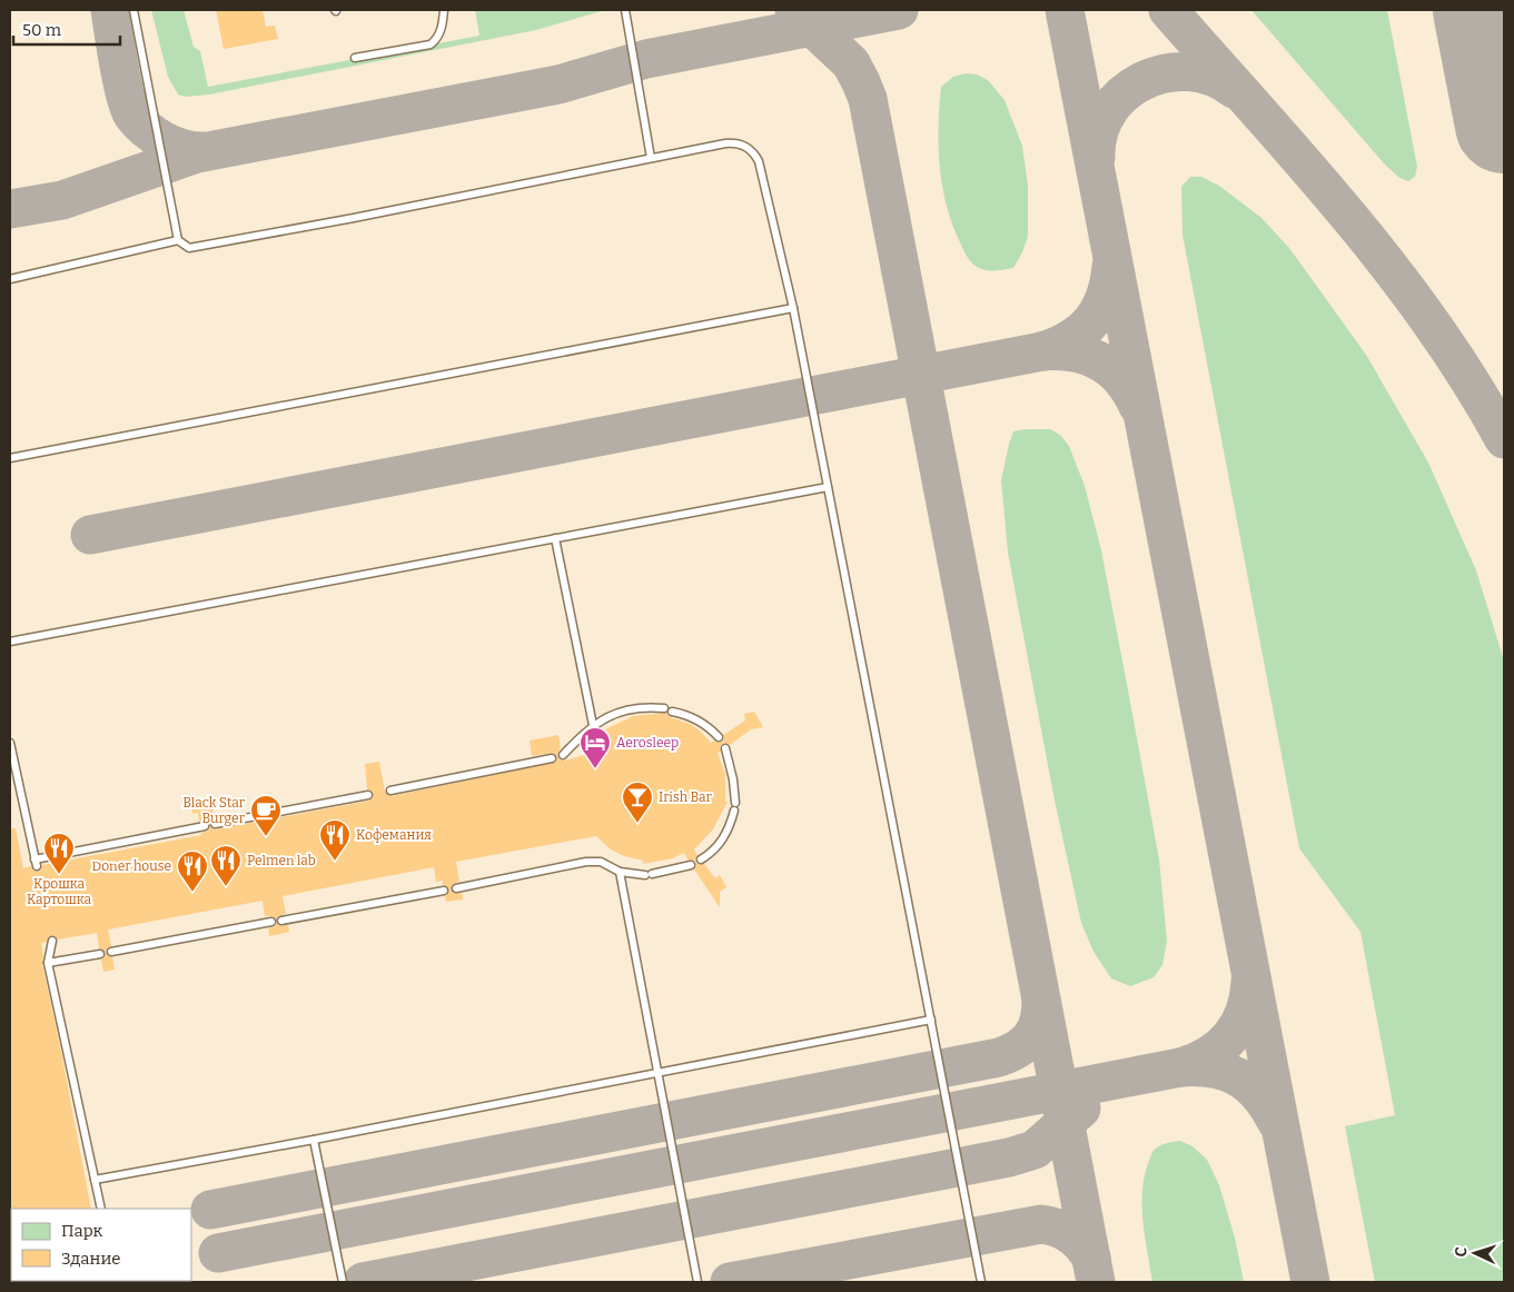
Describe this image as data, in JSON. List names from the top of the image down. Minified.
{"places":{"hotel":["Aerosleep"],"bar":["Irish Bar"],"cafe":["Black Star Burger"],"restaurant":["Кофемания","Крошка Картошка","Pelmen lab","Doner house"]},"legend":["Парк","Здание"],"scale_bar":"50 m","north":"left"}
